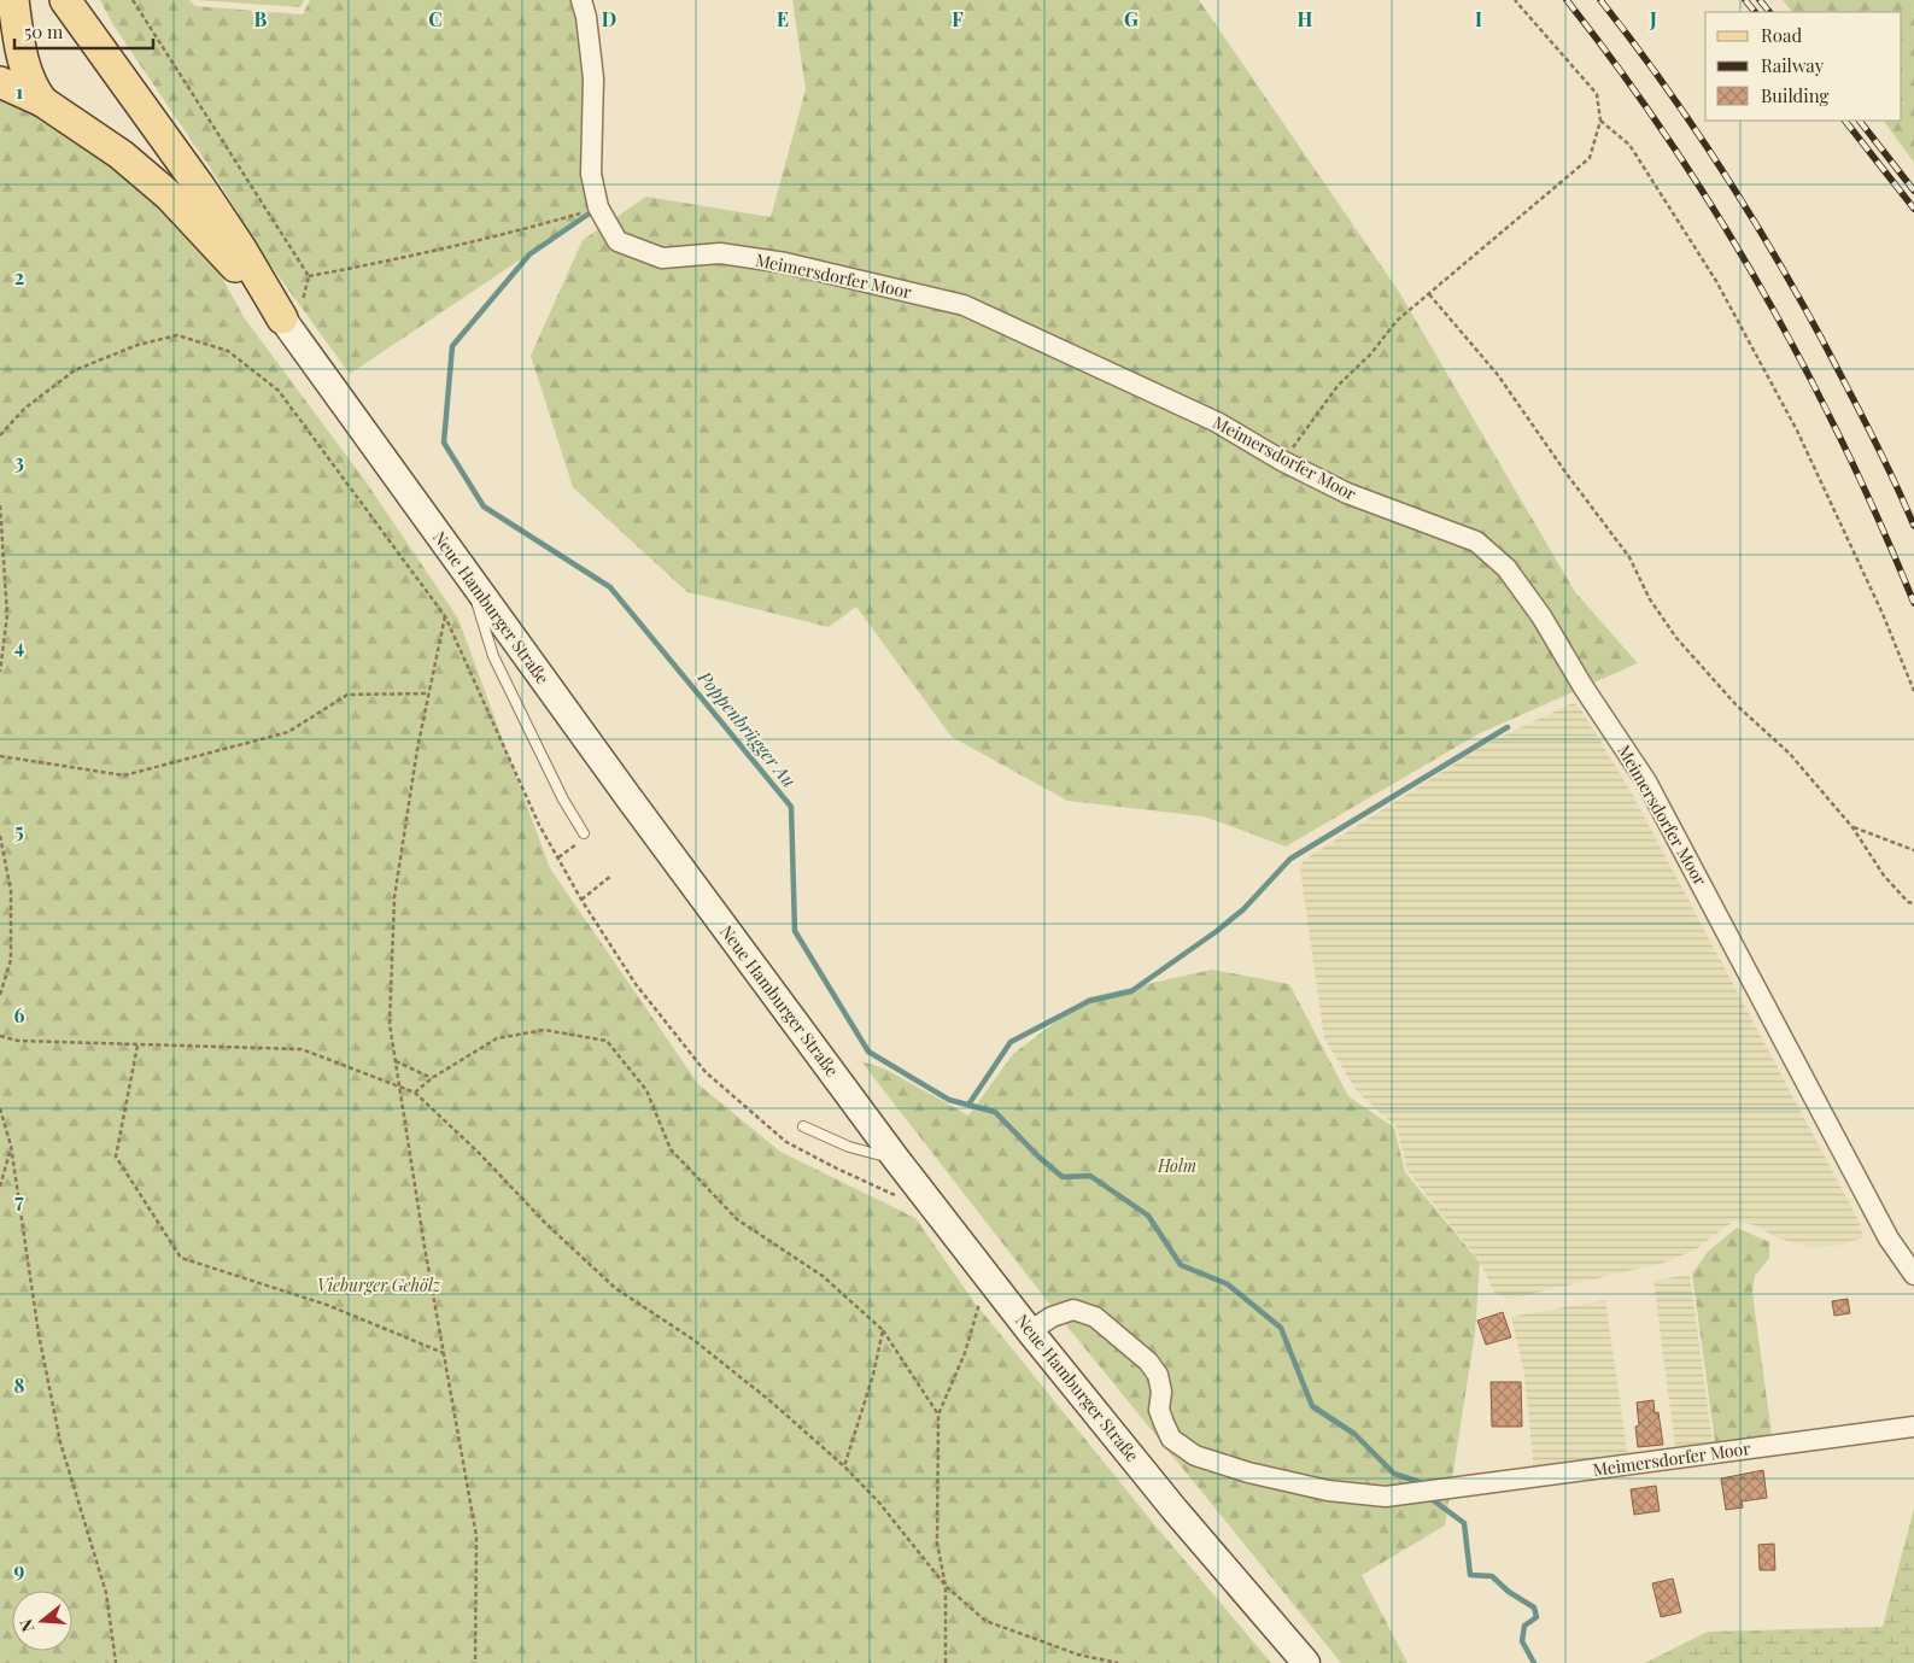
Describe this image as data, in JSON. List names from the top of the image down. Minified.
{"streets":{"main road":["Neue Hamburger Straße"],"street":["Meimersdorfer Moor"]},"crossings":[["Meimersdorfer Moor","Neue Hamburger Straße"]],"water":["Poppenbrügger Au"],"parks":["Holm","Vieburger Gehölz"],"legend":["Road","Railway","Building"],"scale_bar":"50 m","north":"left","grid":{"columns":["B","C","D","E","F","G","H","I","J"],"rows":["1","2","3","4","5","6","7","8","9"]}}
